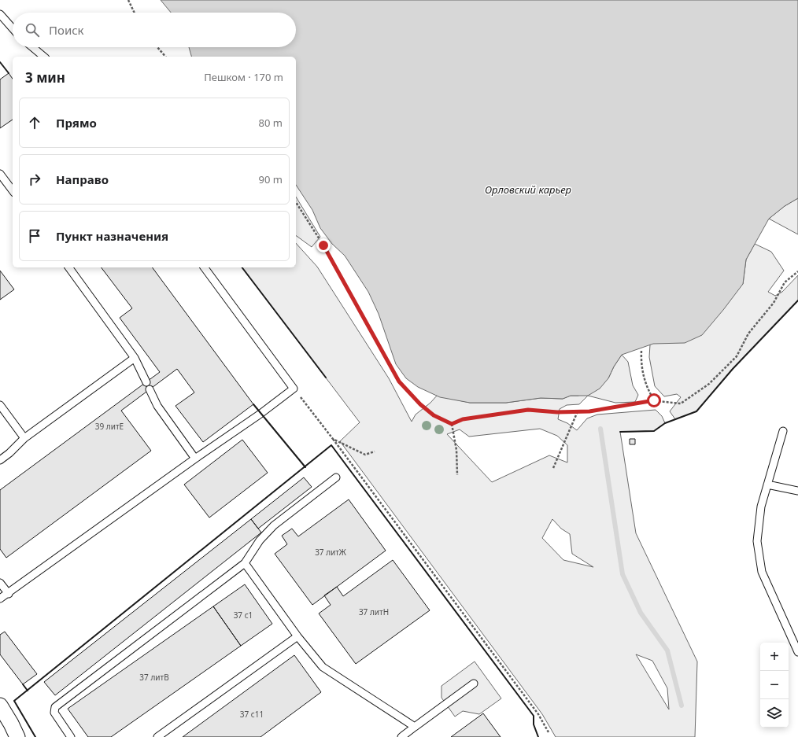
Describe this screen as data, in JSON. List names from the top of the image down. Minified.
{"water":["Орловский карьер"],"house_numbers":["39 литЕ","37 литЖ","37 литН","37 с1","37 литВ","37 с11"],"page":{"search":"Поиск","heading":["3 мин","Пешком · 170 m"],"list":[["Прямо","80 m"],["Направо","90 m"],"Пункт назначения"],"map_buttons":["+","−"]}}
